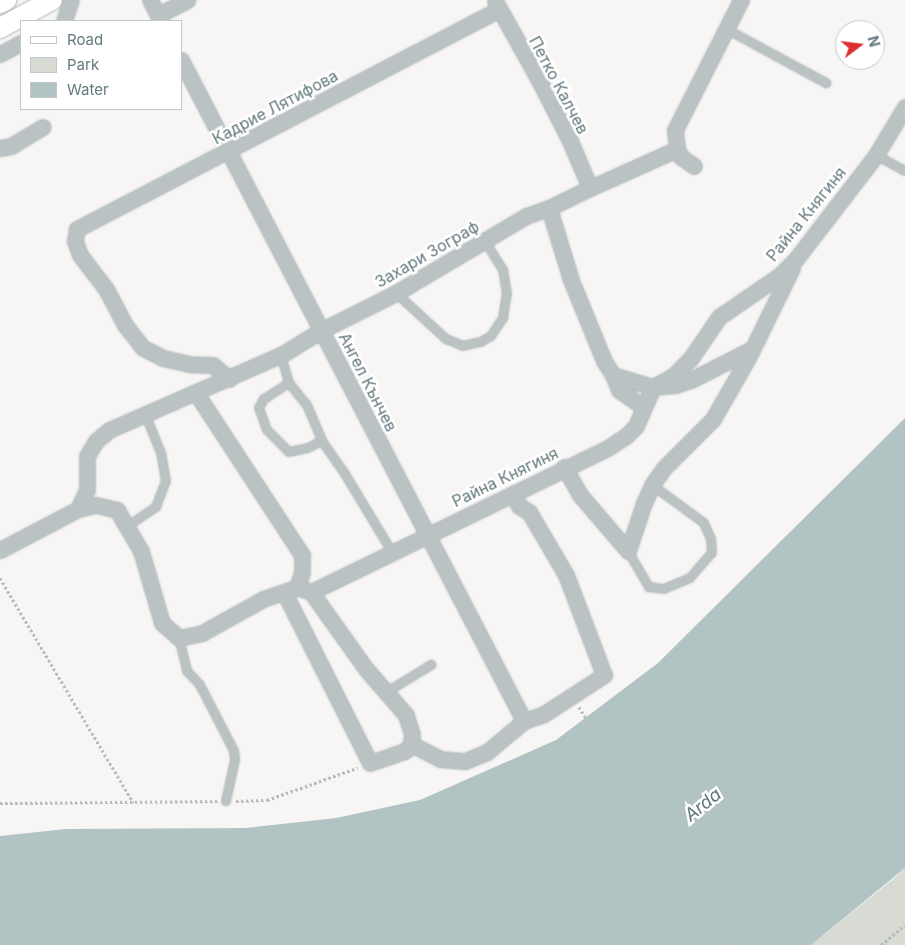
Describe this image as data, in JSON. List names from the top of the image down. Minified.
{"streets":{"street":["Петко Калчев","Кадрие Лятифова","Райна Княгиня","Захари Зограф","Ангел Кънчев"]},"crossings":[["Петко Калчев","Кадрие Лятифова"],["Петко Калчев","Захари Зограф"],["Кадрие Лятифова","Захари Зограф"],["Кадрие Лятифова","Ангел Кънчев"],["Райна Княгиня","Ангел Кънчев"],["Захари Зограф","Ангел Кънчев"]],"water":["Arda"],"legend":["Road","Park","Water"],"north":"right"}
